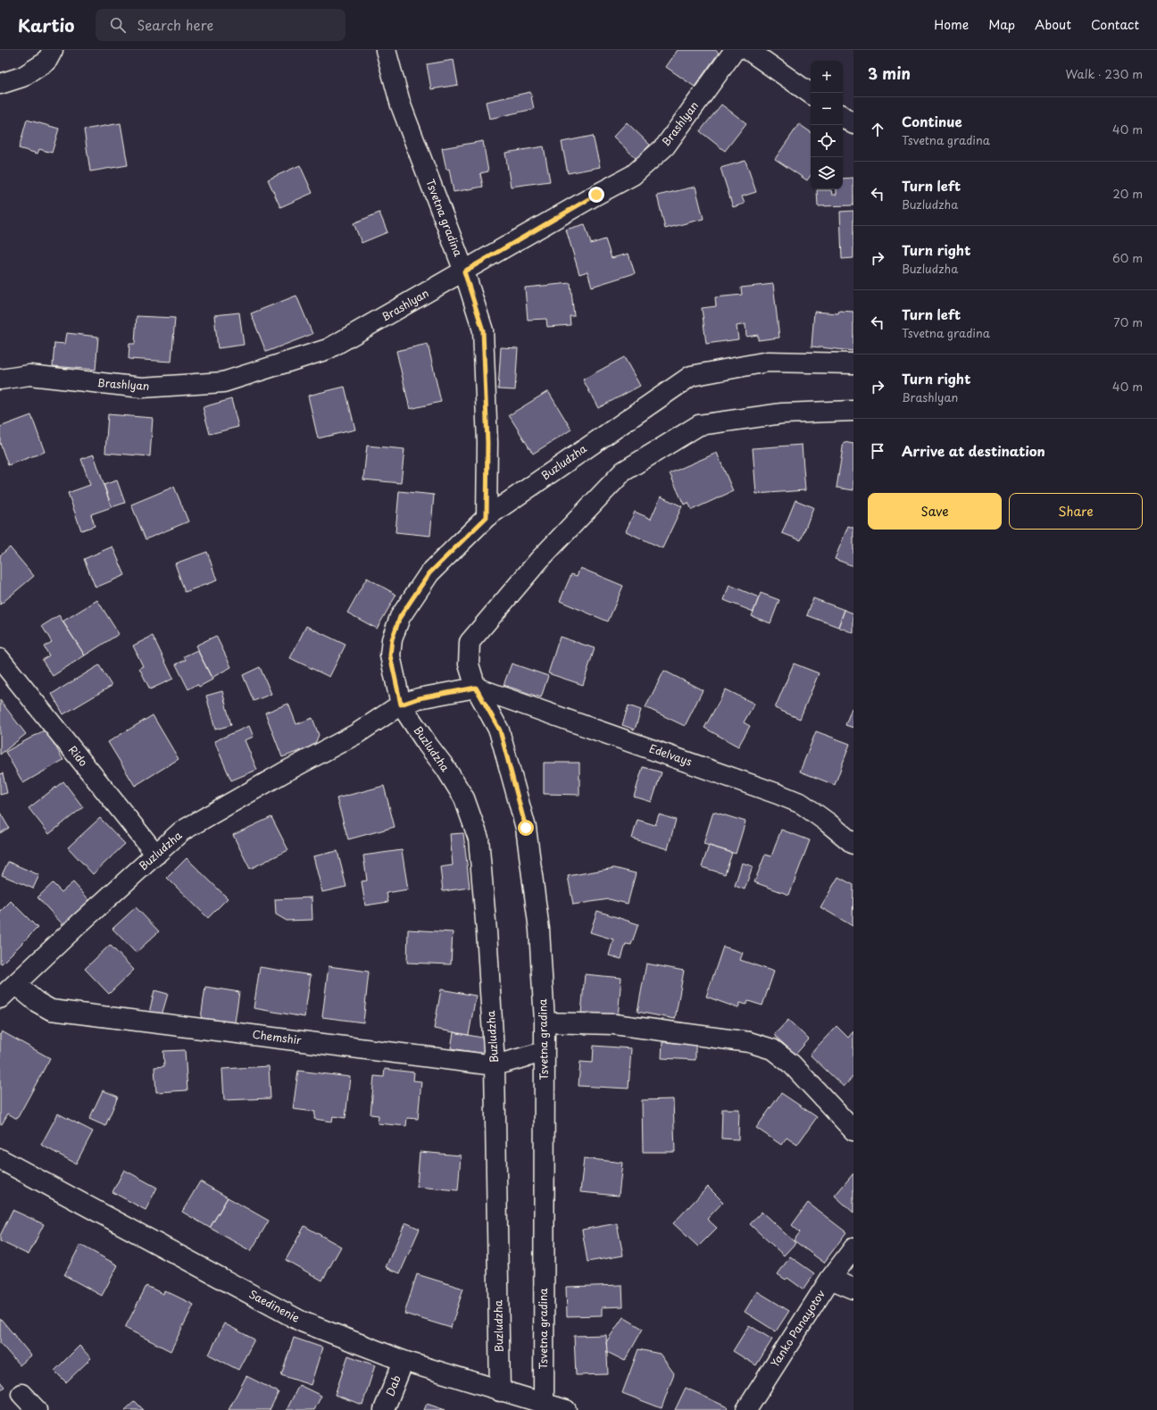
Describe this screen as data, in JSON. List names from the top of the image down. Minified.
{"streets":{"street":["Brashlyan","Tsvetna gradina","Buzludzha","Edelvays","Rido","Chemshir","Saedinenie","Yanko Panayotov","Dab"]},"crossings":[["Brashlyan","Tsvetna gradina"],["Tsvetna gradina","Buzludzha"],["Tsvetna gradina","Edelvays"],["Tsvetna gradina","Chemshir"],["Tsvetna gradina","Saedinenie"],["Buzludzha","Edelvays"],["Buzludzha","Rido"],["Buzludzha","Chemshir"],["Buzludzha","Saedinenie"],["Saedinenie","Dab"]],"page":{"header":"Kartio","search":"Search here","nav":["Home","Map","About","Contact"],"heading":["3 min","Walk · 230 m"],"map_buttons":["+","−"],"list":[["Continue","Tsvetna gradina","40 m"],["Turn left","Buzludzha","20 m"],["Turn right","Buzludzha","60 m"],["Turn left","Tsvetna gradina","70 m"],["Turn right","Brashlyan","40 m"],"Arrive at destination"],"buttons":["Save","Share"]}}
